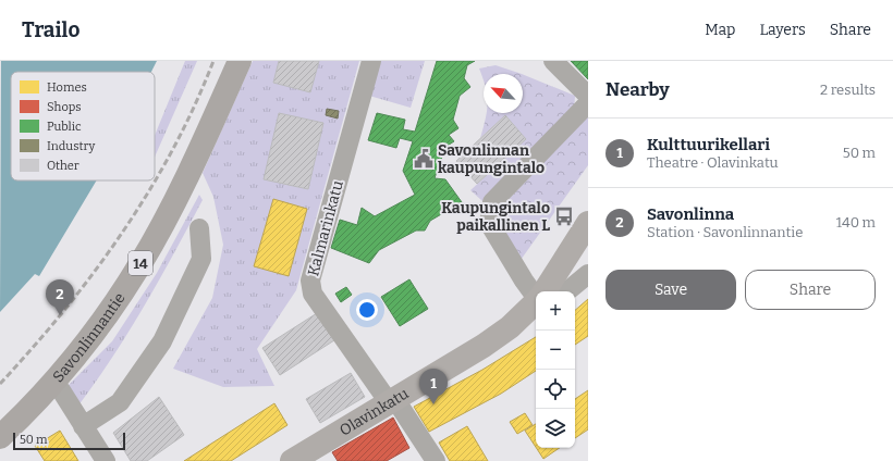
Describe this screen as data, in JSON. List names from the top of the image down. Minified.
{"streets":{"highway":["14","Savonlinnantie"],"main road":["Olavinkatu"],"street":["Kalmarinkatu"]},"crossings":[["Kalmarinkatu","Olavinkatu"]],"places":{"public building":["Savonlinnan kaupungintalo"],"bus stop":["Kaupungintalo paikallinen L"]},"legend":["Homes","Shops","Public","Industry","Other"],"scale_bar":"50 m","north":"top left","page":{"header":"Trailo","nav":["Map","Layers","Share"],"heading":["Nearby","2 results"],"list":[{"mark":"1","name":"Kulttuurikellari","note":"Theatre · Olavinkatu","value":"50 m"},{"mark":"2","name":"Savonlinna","note":"Station · Savonlinnantie","value":"140 m"}],"buttons":["Save","Share"],"pins":["2","1"],"map_buttons":["+","−"],"scale":"50 m"}}
